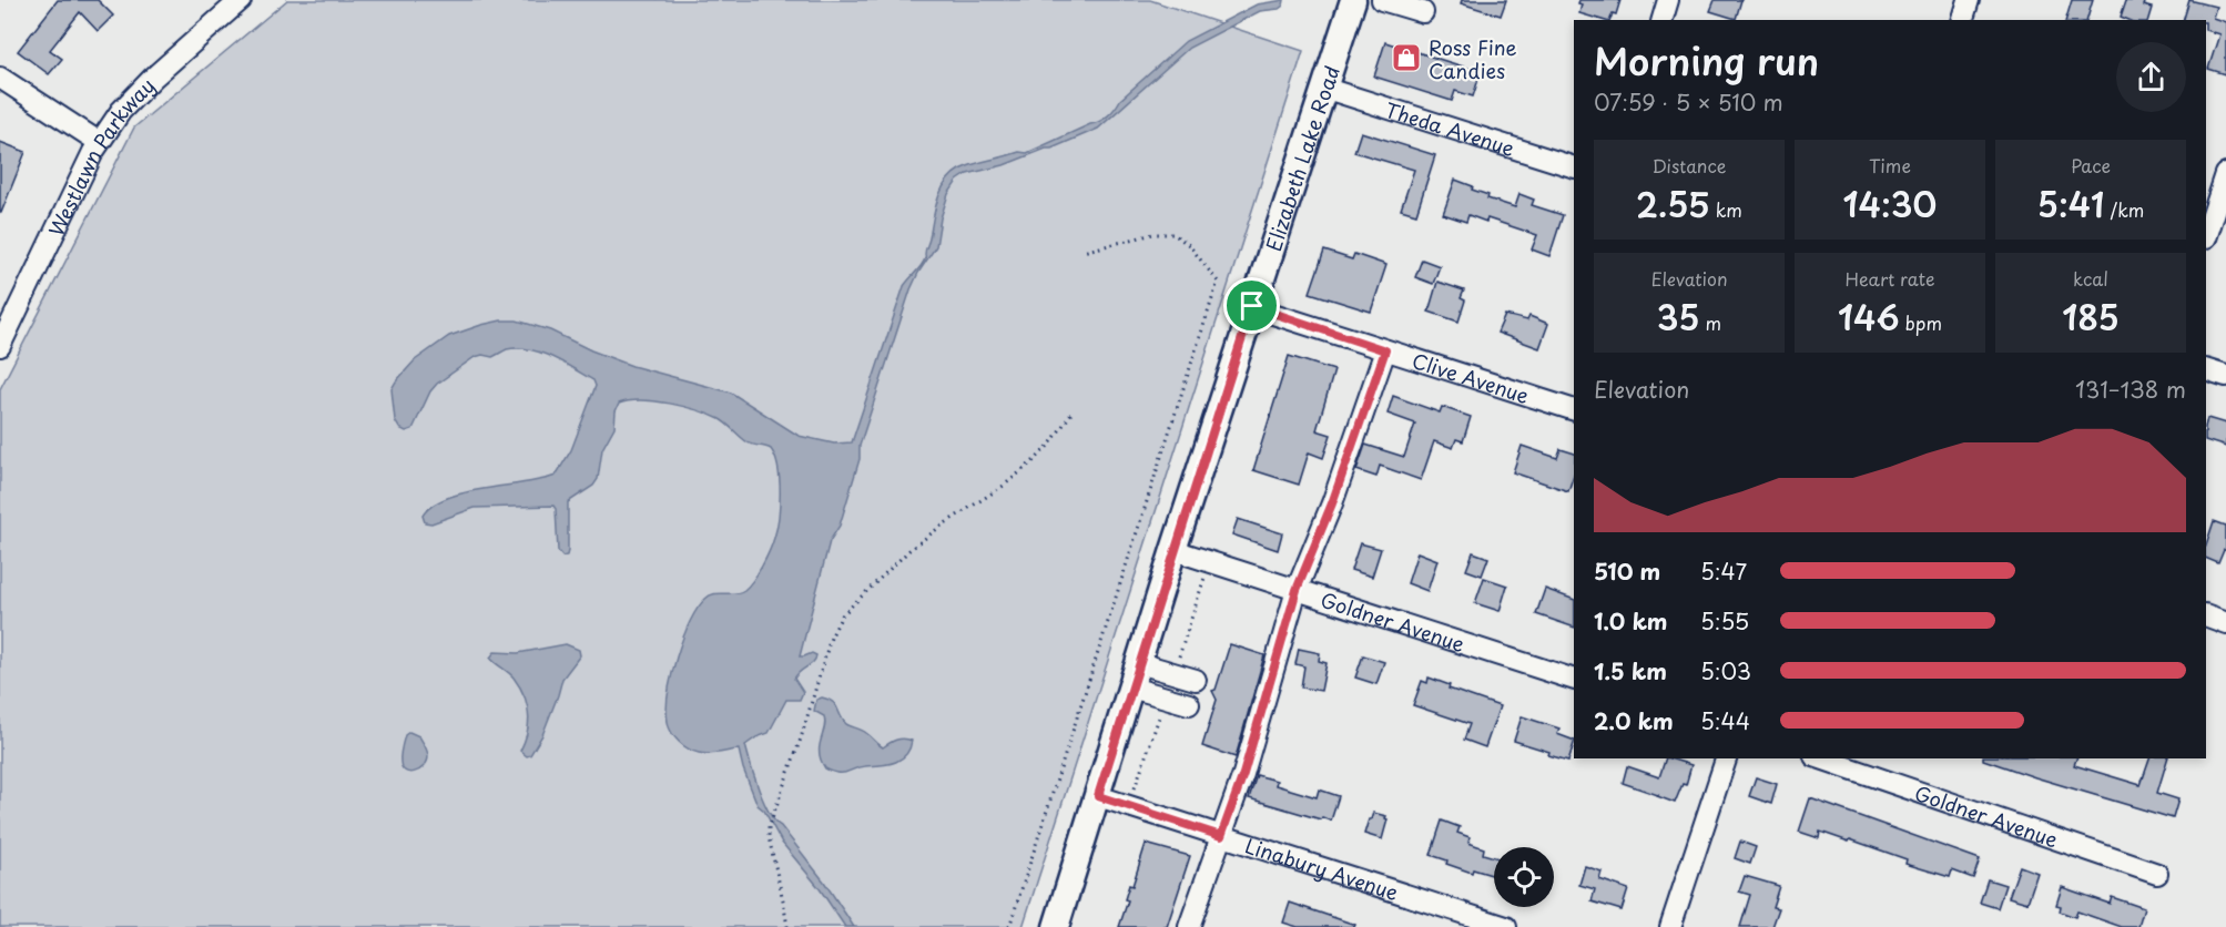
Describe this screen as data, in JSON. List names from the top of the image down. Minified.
{"streets":{"main road":["Elizabeth Lake Road"],"street":["Theda Avenue","Westlawn Parkway","Clive Avenue","Goldner Avenue","Linabury Avenue"]},"crossings":[["Theda Avenue","Elizabeth Lake Road"],["Elizabeth Lake Road","Clive Avenue"],["Elizabeth Lake Road","Goldner Avenue"],["Elizabeth Lake Road","Linabury Avenue"]],"places":{"shop":["Ross Fine Candies"]},"page":{"heading":["Morning run","07:59 · 5 × 510 m"],"stats":[["Distance","2.55 km"],["Time","14:30"],["Pace","5:41 /km"],["Elevation","35 m"],["Heart rate","146 bpm"],["kcal","185"]],"chart":["Elevation","131–138 m"],"list":[{"name":"510 m","note":"5:47"},{"name":"1.0 km","note":"5:55"},{"name":"1.5 km","note":"5:03"},{"name":"2.0 km","note":"5:44"}]}}
